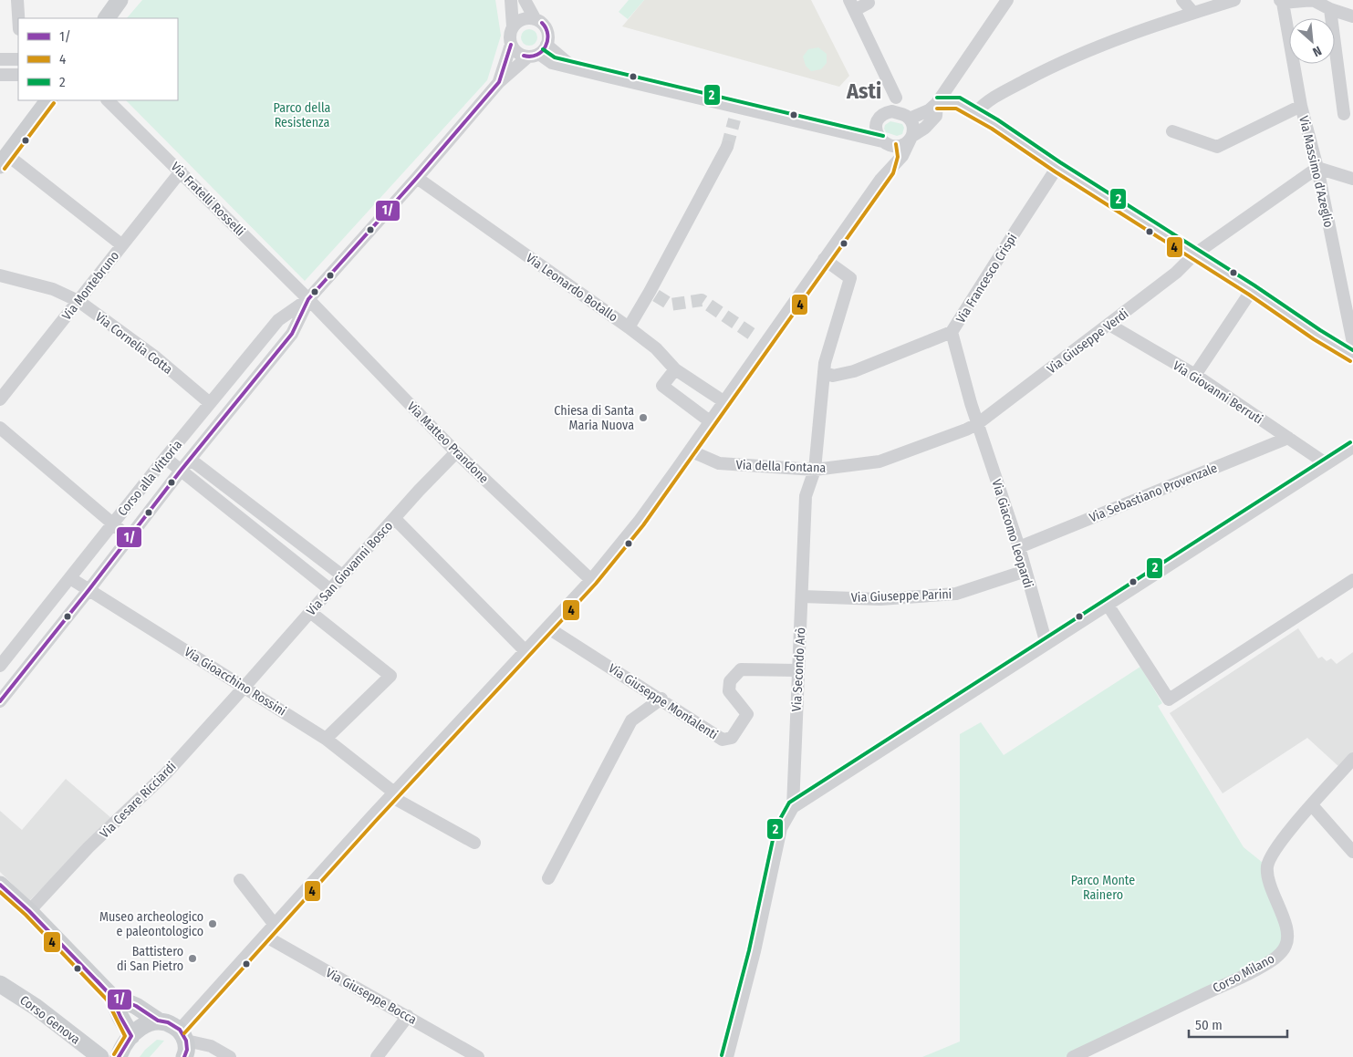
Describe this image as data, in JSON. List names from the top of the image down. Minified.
{"streets":{"main road":["Corso Genova"],"street":["Via Massimo d'Azeglio","Via Fratelli Rosselli","Via Francesco Crispi","Via Montebruno","Via Leonardo Botallo","Via Giuseppe Verdi","Via Cornelia Cotta","Via Giovanni Berruti","Via Matteo Prandone","Via della Fontana","Corso alla Vittoria","Via Sebastiano Provenzale","Via Giacomo Leopardi","Via San Giovanni Bosco","Via Giuseppe Parini","Via Secondo Arò","Via Gioacchino Rossini","Via Giuseppe Montalenti","Via Cesare Ricciardi","Corso Milano","Via Giuseppe Bocca"]},"crossings":[["Via Massimo d'Azeglio","Via Giuseppe Verdi"],["Via Fratelli Rosselli","Via Montebruno"],["Via Fratelli Rosselli","Via Matteo Prandone"],["Via Fratelli Rosselli","Corso alla Vittoria"],["Via Francesco Crispi","Via Giuseppe Verdi"],["Via Francesco Crispi","Via della Fontana"],["Via Francesco Crispi","Via Giacomo Leopardi"],["Via Montebruno","Via Cornelia Cotta"],["Via Leonardo Botallo","Corso alla Vittoria"],["Via Giuseppe Verdi","Via Giovanni Berruti"],["Via Giuseppe Verdi","Via della Fontana"],["Via Giuseppe Verdi","Via Giacomo Leopardi"],["Via Cornelia Cotta","Corso alla Vittoria"],["Via Giovanni Berruti","Via Sebastiano Provenzale"],["Via Matteo Prandone","Corso alla Vittoria"],["Via Matteo Prandone","Via San Giovanni Bosco"],["Via della Fontana","Via Giacomo Leopardi"],["Via della Fontana","Via Secondo Arò"],["Corso alla Vittoria","Via Gioacchino Rossini"],["Via Sebastiano Provenzale","Via Giacomo Leopardi"],["Via Giacomo Leopardi","Via Giuseppe Parini"],["Via San Giovanni Bosco","Via Gioacchino Rossini"],["Via San Giovanni Bosco","Via Cesare Ricciardi"],["Via Giuseppe Parini","Via Secondo Arò"],["Via Secondo Arò","Via Giuseppe Montalenti"],["Via Gioacchino Rossini","Via Cesare Ricciardi"]],"districts":["Asti"],"parks":["Parco della Resistenza","Parco Monte Rainero"],"places":["Chiesa di Santa Maria Nuova","Museo archeologico e paleontologico","Battistero di San Pietro"],"lines":["transit line 1/","transit line 2","transit line 4"],"legend":["1/","4","2"],"scale_bar":"50 m","north":"bottom right"}
